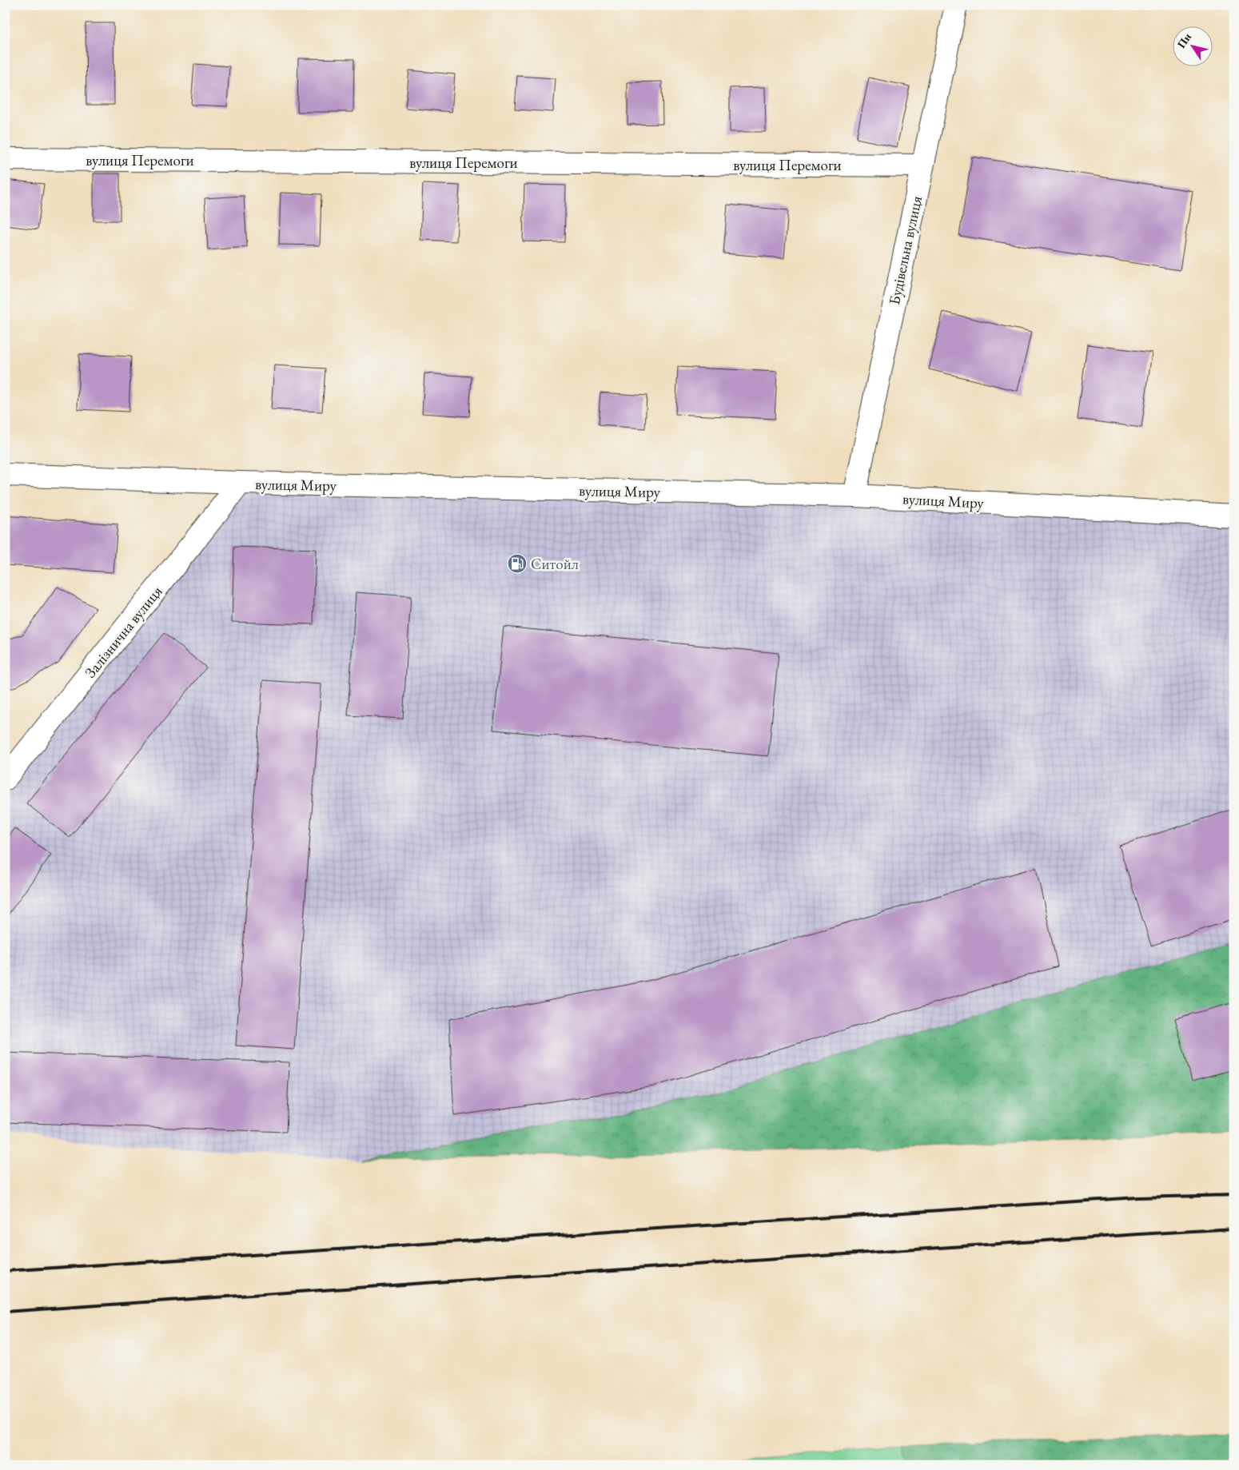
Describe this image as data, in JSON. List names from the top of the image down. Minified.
{"streets":{"street":["вулиця Перемоги","Будівельна вулиця","вулиця Миру","Залізнична вулиця"]},"crossings":[["вулиця Перемоги","Будівельна вулиця"],["Будівельна вулиця","вулиця Миру"],["вулиця Миру","Залізнична вулиця"]],"places":{"fuel station":["Ситойл"]},"north":"top left"}
